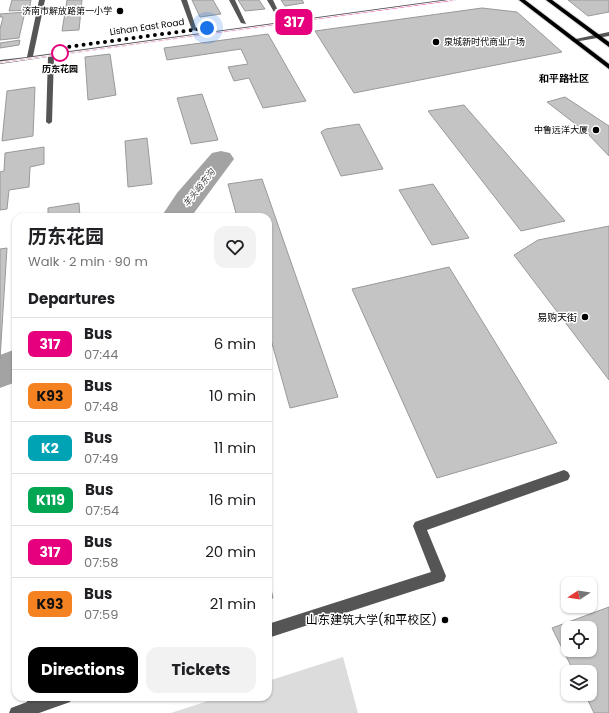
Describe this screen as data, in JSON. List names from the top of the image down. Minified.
{"streets":{"street":["Lishan East Road"]},"districts":["和平路社区"],"water":["羊头峪东沟"],"places":["济南市解放路第一小学","泉城新时代商业广场","历东花园","中鲁远洋大厦","易购天街","山东建筑大学(和平校区)"],"lines":["bus line 317"],"north":"left","page":{"on_map":"317","heading":[["历东花园","Walk · 2 min · 90 m"],"Departures"],"list":[{"mark":"317","name":"Bus","note":"07:44","value":"6 min"},{"mark":"K93","name":"Bus","note":"07:48","value":"10 min"},{"mark":"K2","name":"Bus","note":"07:49","value":"11 min"},{"mark":"K119","name":"Bus","note":"07:54","value":"16 min"},{"mark":"317","name":"Bus","note":"07:58","value":"20 min"},{"mark":"K93","name":"Bus","note":"07:59","value":"21 min"}],"buttons":["Directions","Tickets"]}}
